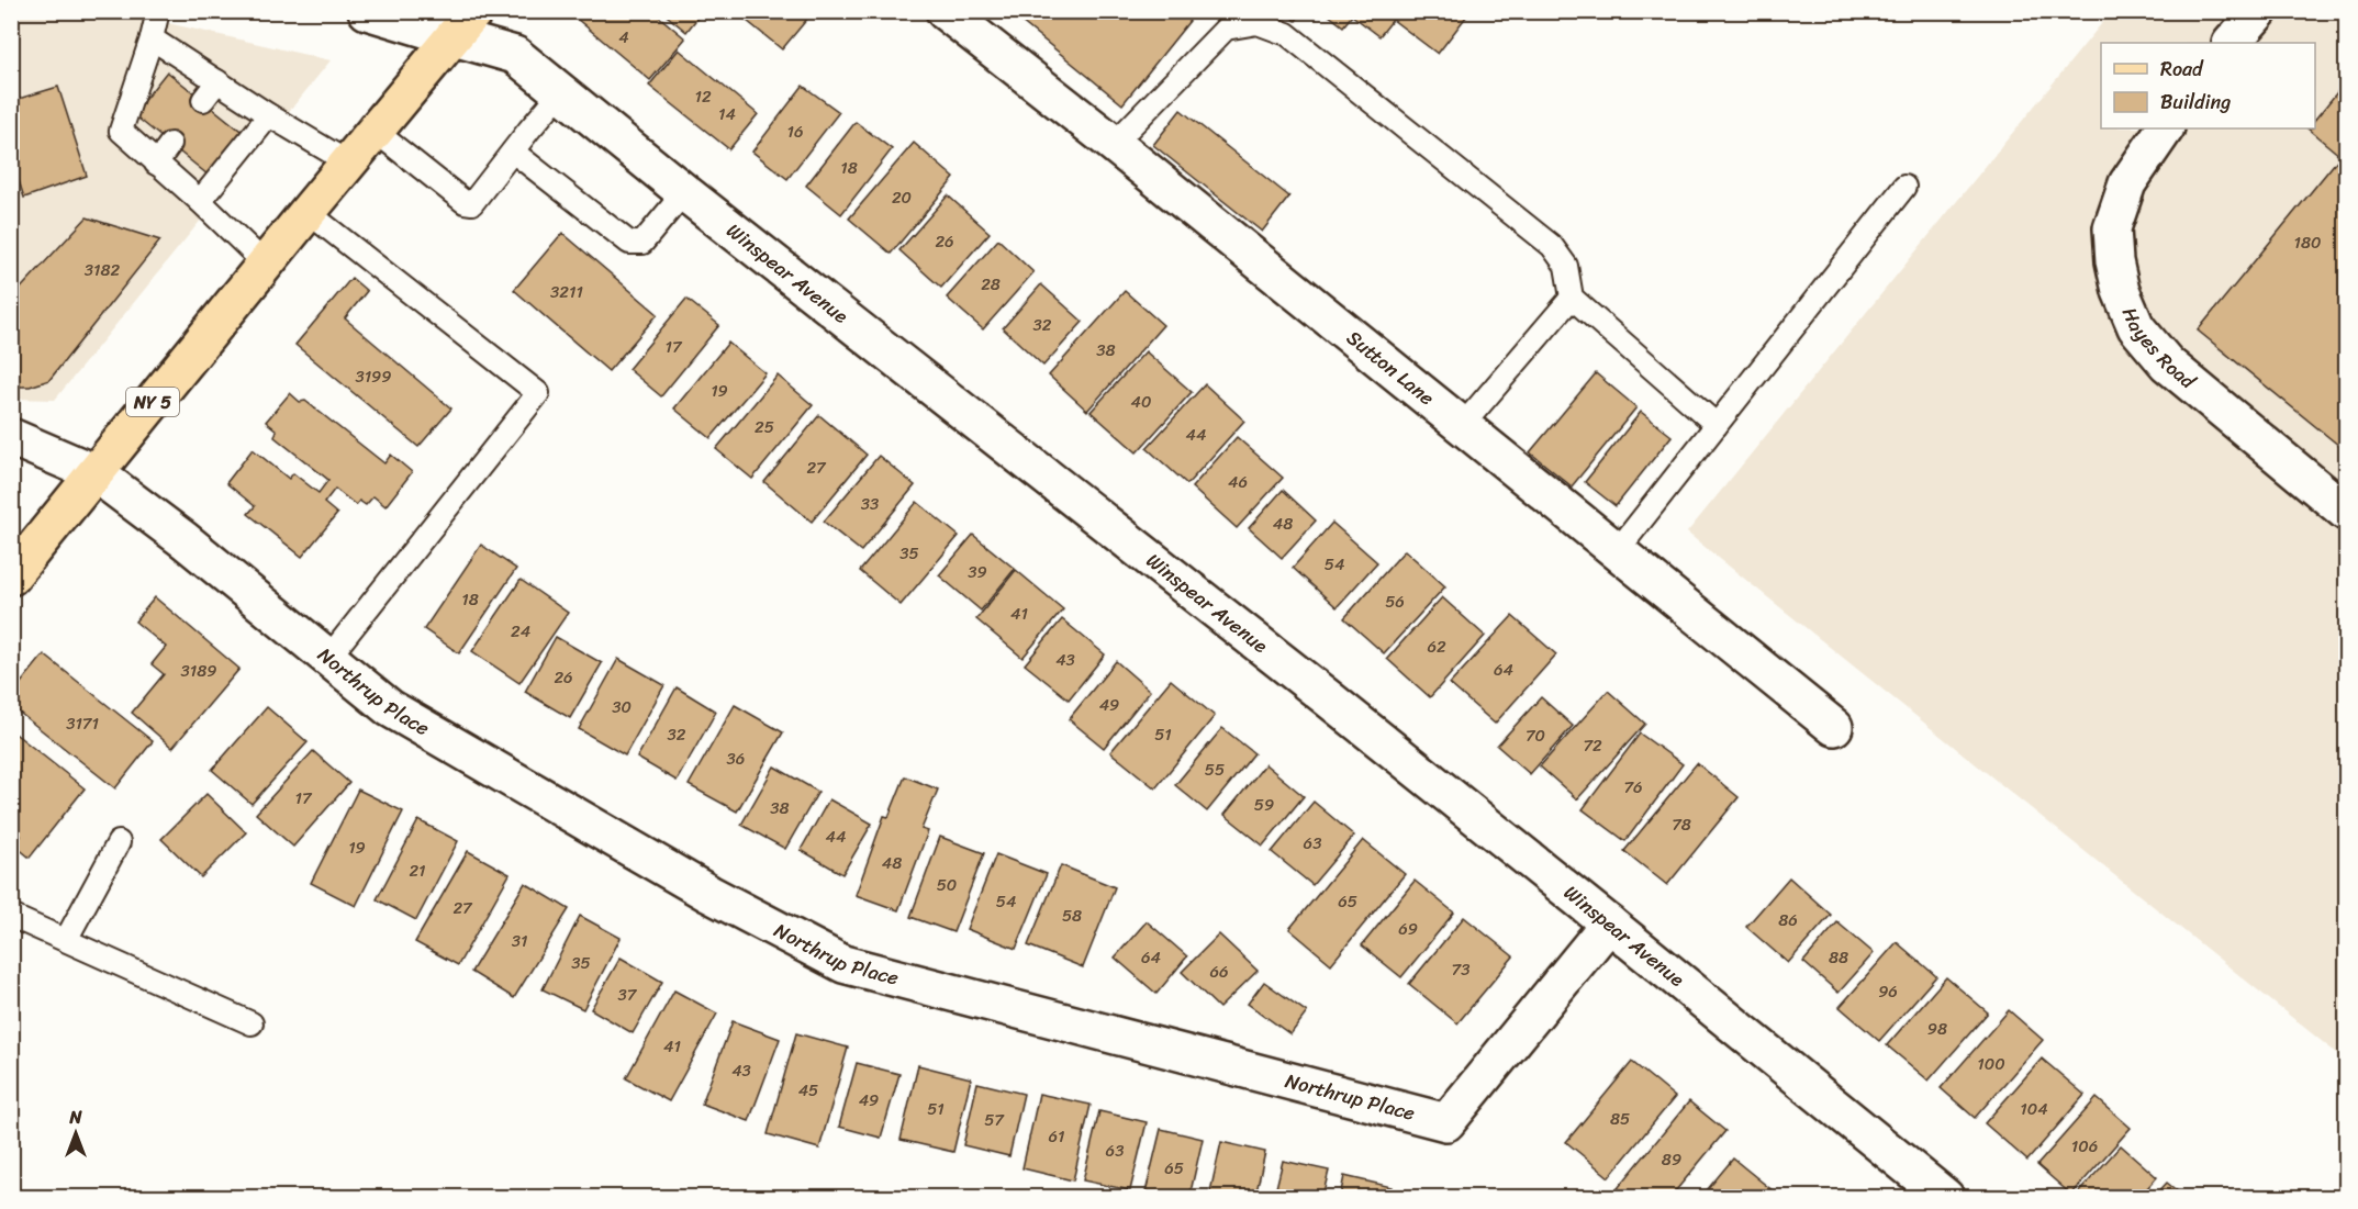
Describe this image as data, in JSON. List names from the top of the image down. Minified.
{"streets":{"main road":["NY 5"],"street":["Winspear Avenue","Hayes Road","Sutton Lane","Northrup Place"]},"crossings":[["Winspear Avenue","NY 5"],["Winspear Avenue","Northrup Place"],["NY 5","Northrup Place"]],"house_numbers":["4","12","14","16","18","20","26","180","3182","28","3211","32","17","38","3199","19","40","25","44","27","46","33","48","35","54","39","18","56","41","24","62","43","64","3189","26","49","30","3171","32","51","70","72","36","55","76","17","59","38","78","44","63","19","48","21","50","54","65","27","58","86","69","31","64","88","35","73","66","96","37","98","41","100","43","45","49","51","104","85","57","61","106","63","89","65"],"legend":["Road","Building"],"north":"top"}
